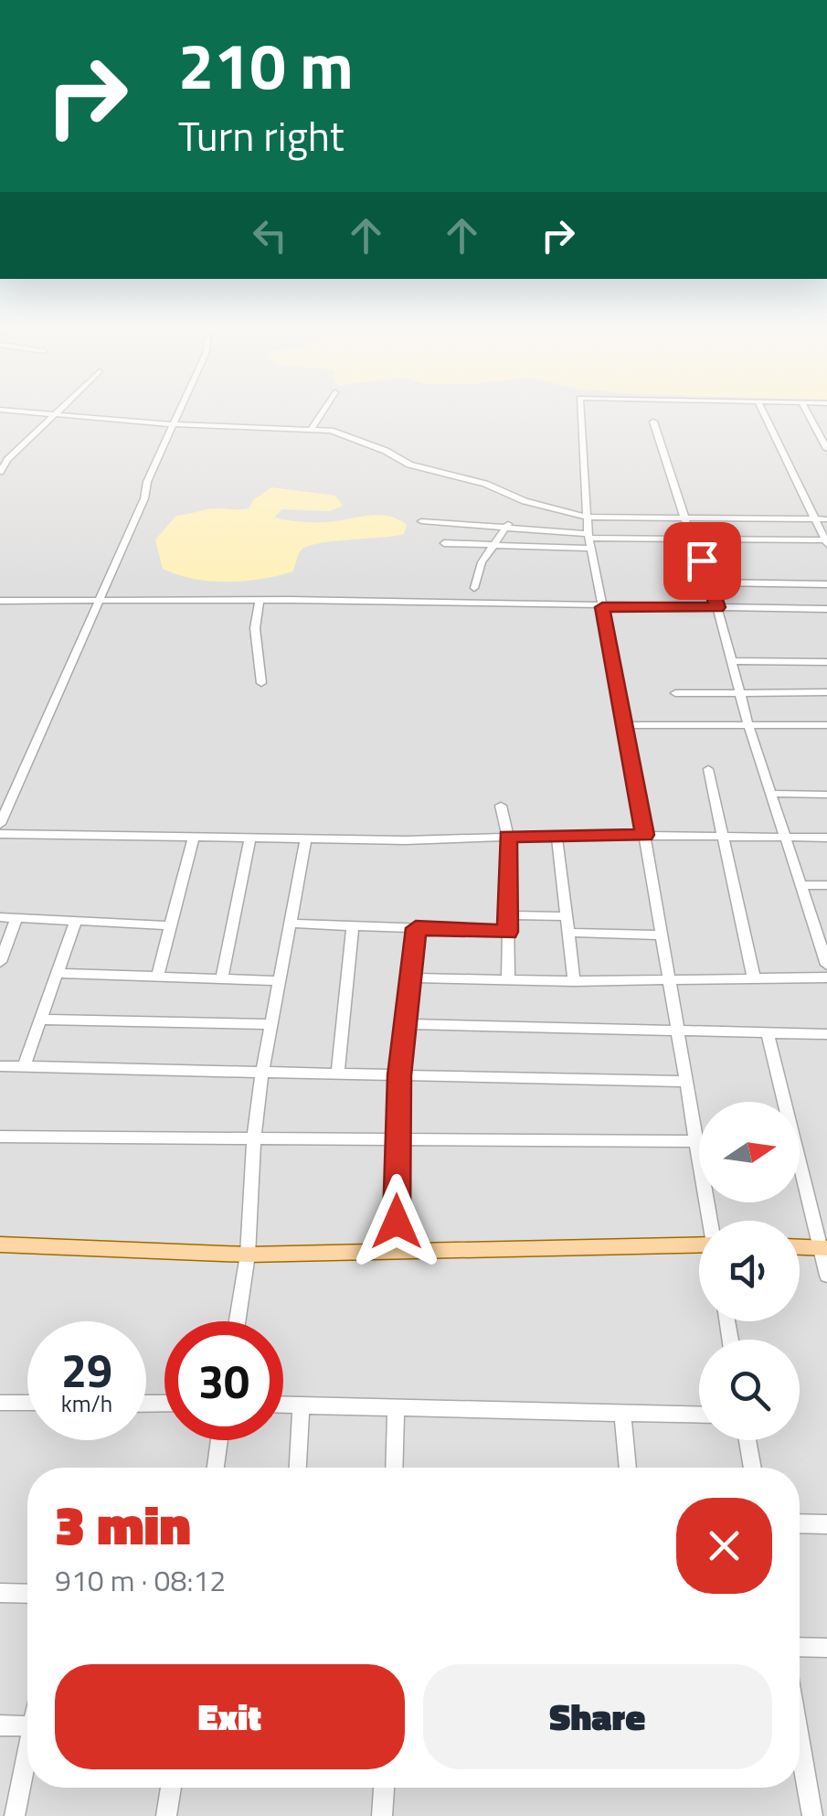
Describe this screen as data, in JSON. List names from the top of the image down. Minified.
{"north":"right","page":{"turn":["210 m","Turn right"],"speed":"29 km/h","limit":"30","heading":["3 min","910 m · 08:12"],"buttons":["Exit","Share"]}}
